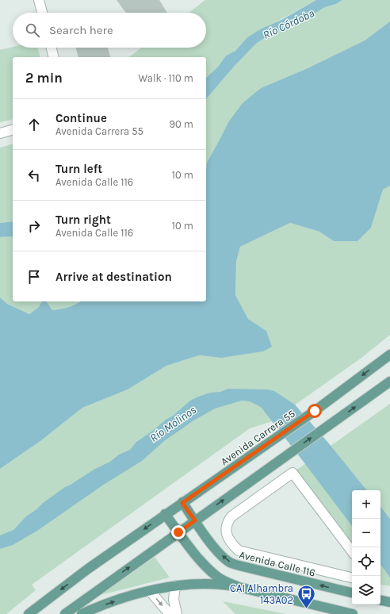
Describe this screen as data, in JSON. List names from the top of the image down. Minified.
{"streets":{"main road":["Avenida Carrera 55","Avenida Calle 116"]},"crossings":[["Avenida Carrera 55","Avenida Calle 116"]],"water":["Río Córdoba","Río Molinos"],"places":{"bus stop":["CAI Alhambra 143A02"]},"page":{"search":"Search here","heading":["2 min","Walk · 110 m"],"list":[["Continue","Avenida Carrera 55","90 m"],["Turn left","Avenida Calle 116","10 m"],["Turn right","Avenida Calle 116","10 m"],"Arrive at destination"],"map_buttons":["+","−"]}}
